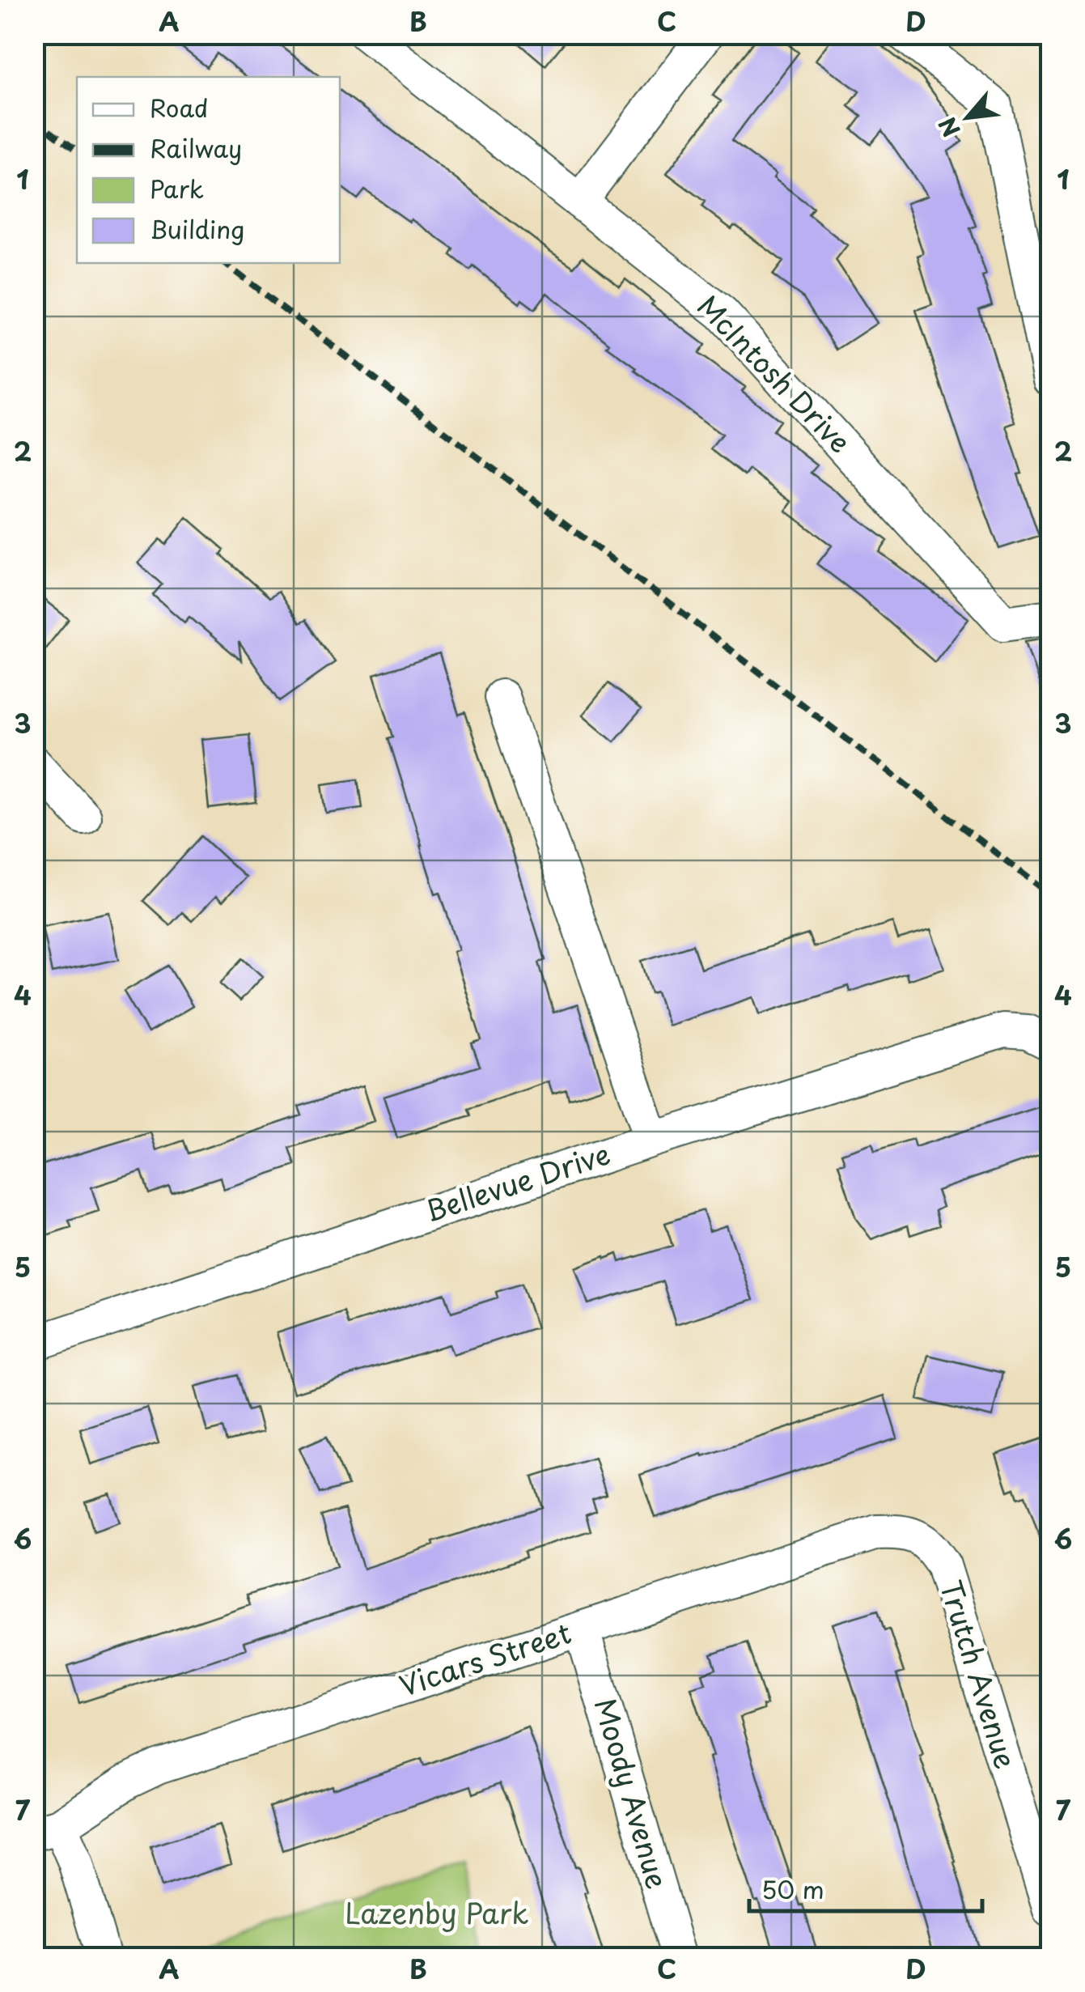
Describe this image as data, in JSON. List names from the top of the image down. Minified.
{"streets":{"street":["McIntosh Drive","Bellevue Drive","Vicars Street","Trutch Avenue","Moody Avenue"]},"crossings":[["Vicars Street","Trutch Avenue"],["Vicars Street","Moody Avenue"]],"parks":["Lazenby Park"],"legend":["Road","Railway","Park","Building"],"scale_bar":"50 m","north":"bottom left","grid":{"columns":["A","B","C","D"],"rows":["1","2","3","4","5","6","7"]}}
